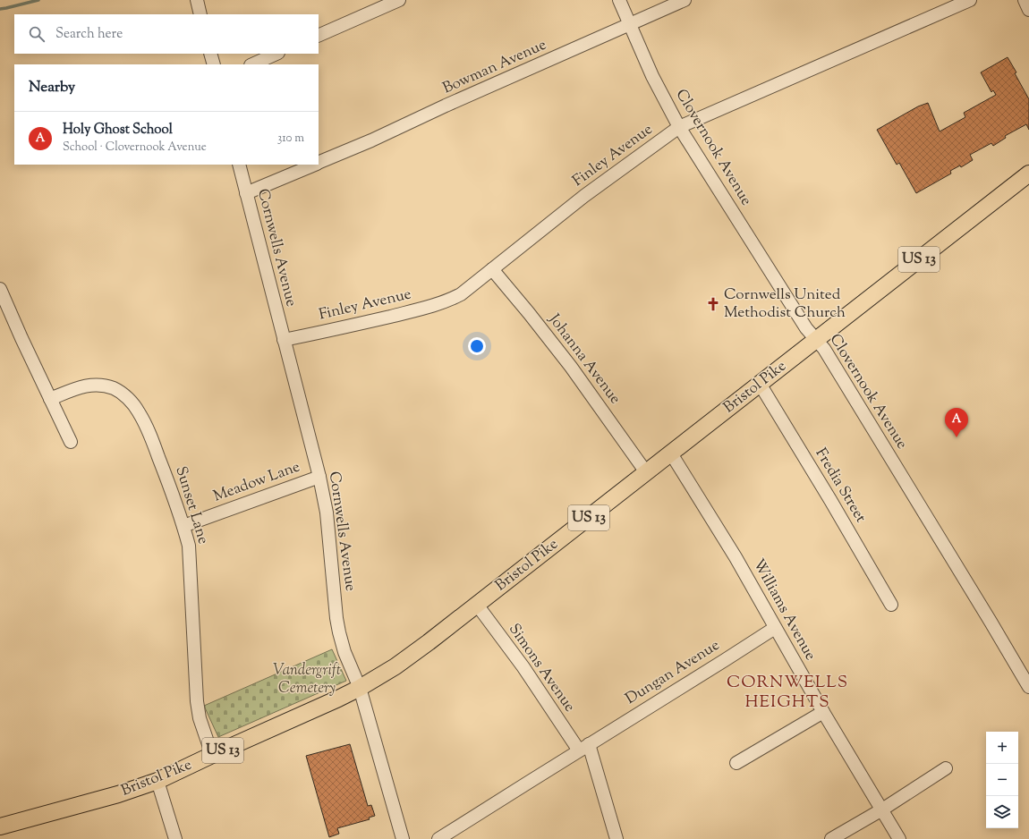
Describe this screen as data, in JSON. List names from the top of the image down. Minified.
{"streets":{"main road":["US 13","Bristol Pike"],"street":["Bowman Avenue","Clovernook Avenue","Finley Avenue","Cornwells Avenue","Johanna Avenue","Meadow Lane","Fredia Street","Sunset Lane","Williams Avenue","Simons Avenue","Dungan Avenue"]},"crossings":[["Bowman Avenue","Clovernook Avenue"],["Bowman Avenue","Cornwells Avenue"],["Clovernook Avenue","Finley Avenue"],["Clovernook Avenue","Bristol Pike"],["Finley Avenue","Cornwells Avenue"],["Finley Avenue","Johanna Avenue"],["Cornwells Avenue","Bristol Pike"],["Cornwells Avenue","Meadow Lane"],["Johanna Avenue","Bristol Pike"],["Bristol Pike","Fredia Street"],["Bristol Pike","Sunset Lane"],["Bristol Pike","Williams Avenue"],["Bristol Pike","Simons Avenue"],["Meadow Lane","Sunset Lane"],["Williams Avenue","Dungan Avenue"],["Simons Avenue","Dungan Avenue"]],"districts":["CORNWELLS HEIGHTS"],"parks":["Vandergrift Cemetery"],"places":{"church":["Cornwells United Methodist Church"]},"page":{"search":"Search here","heading":"Nearby","list":[{"mark":"A","name":"Holy Ghost School","note":"School · Clovernook Avenue","value":"310 m"}],"pins":"A","map_buttons":["+","−"]}}
